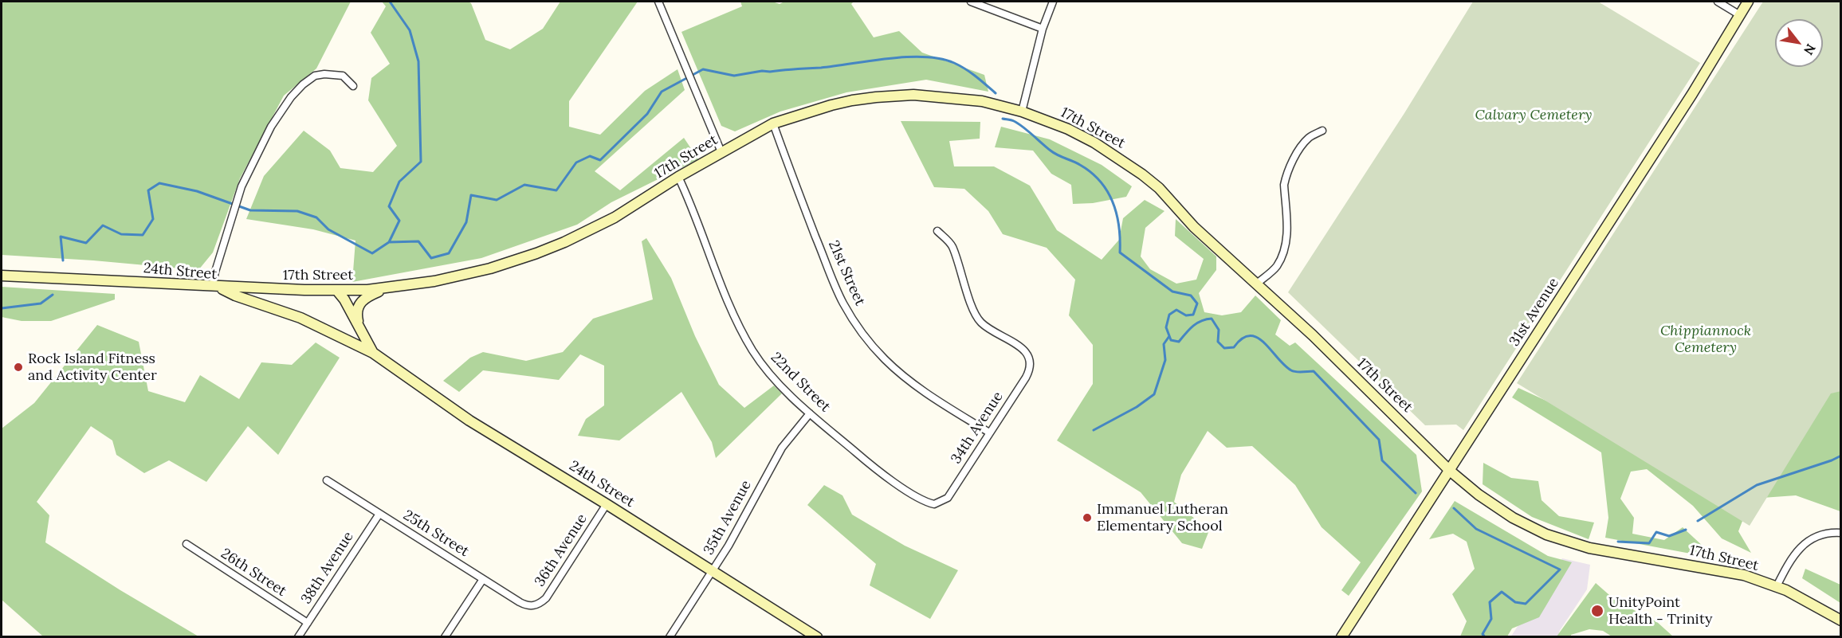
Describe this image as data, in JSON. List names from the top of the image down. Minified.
{"streets":{"street":["17th Street","24th Street","21st Street","31st Avenue","22nd Street","34th Avenue","35th Avenue","25th Street","36th Avenue","38th Avenue","26th Street"]},"crossings":[["17th Street","24th Street"],["17th Street","21st Street"],["17th Street","31st Avenue"],["17th Street","22nd Street"],["24th Street","35th Avenue"],["24th Street","36th Avenue"],["21st Street","34th Avenue"],["22nd Street","34th Avenue"],["22nd Street","35th Avenue"],["25th Street","36th Avenue"],["25th Street","38th Avenue"],["38th Avenue","26th Street"]],"parks":["Calvary Cemetery","Chippiannock Cemetery"],"places":["Rock Island Fitness and Activity Center","Immanuel Lutheran Elementary School","UnityPoint Health - Trinity"],"north":"bottom right"}
